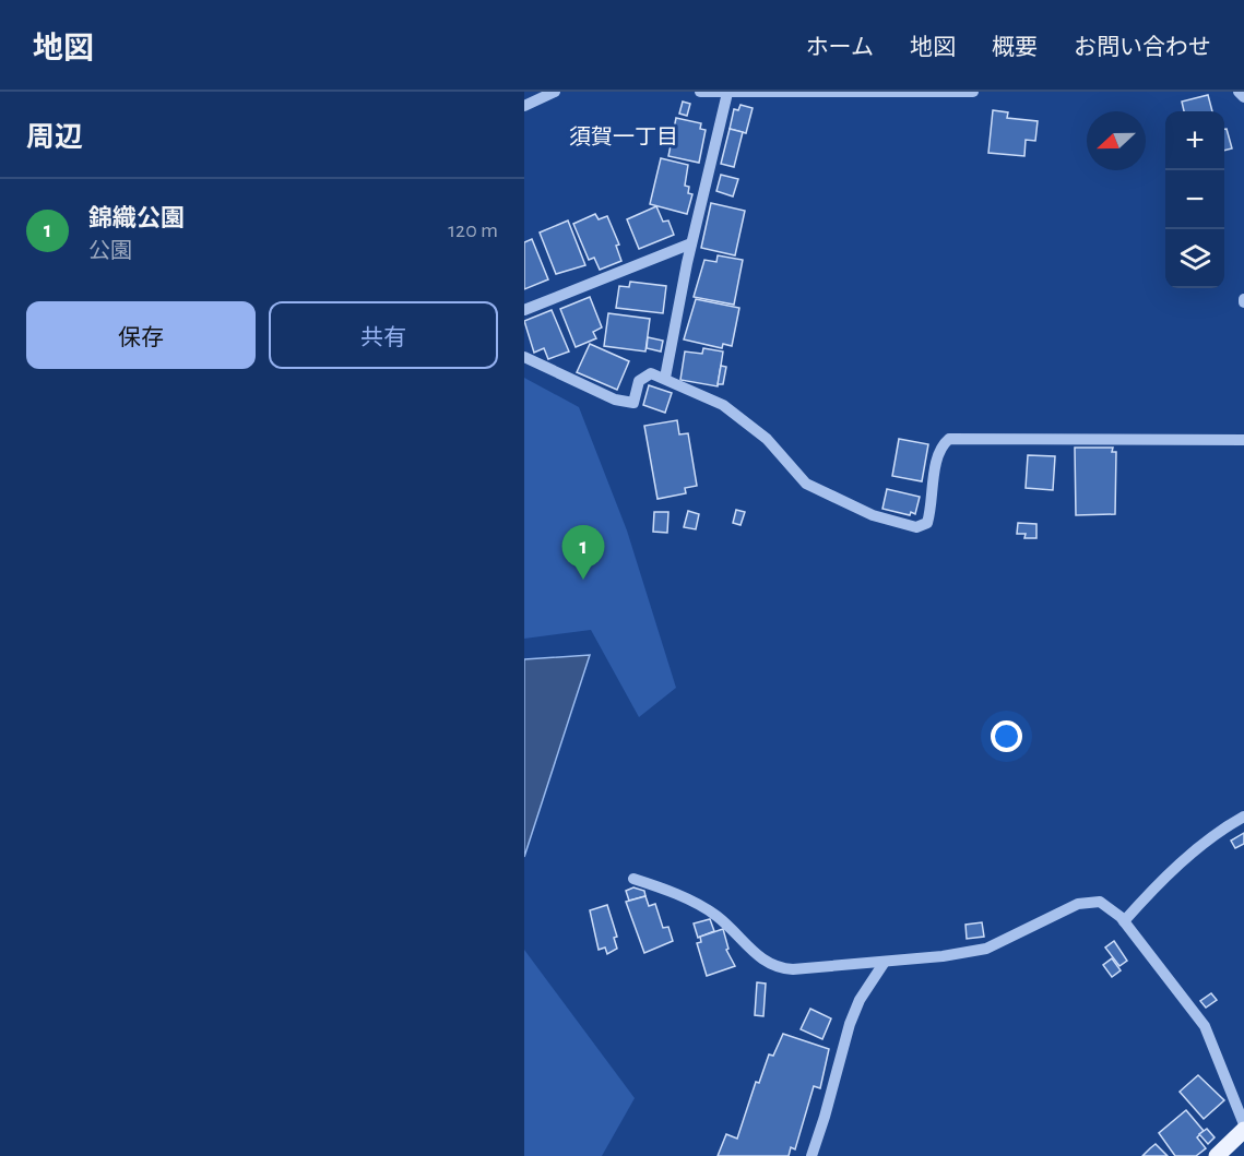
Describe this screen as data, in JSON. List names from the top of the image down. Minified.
{"districts":["須賀一丁目"],"north":"left","page":{"header":"地図","nav":["ホーム","地図","概要","お問い合わせ"],"heading":"周辺","map_buttons":["+","−"],"list":[{"mark":"1","name":"錦織公園","note":"公園","value":"120 m"}],"buttons":["保存","共有"],"pins":"1"}}
